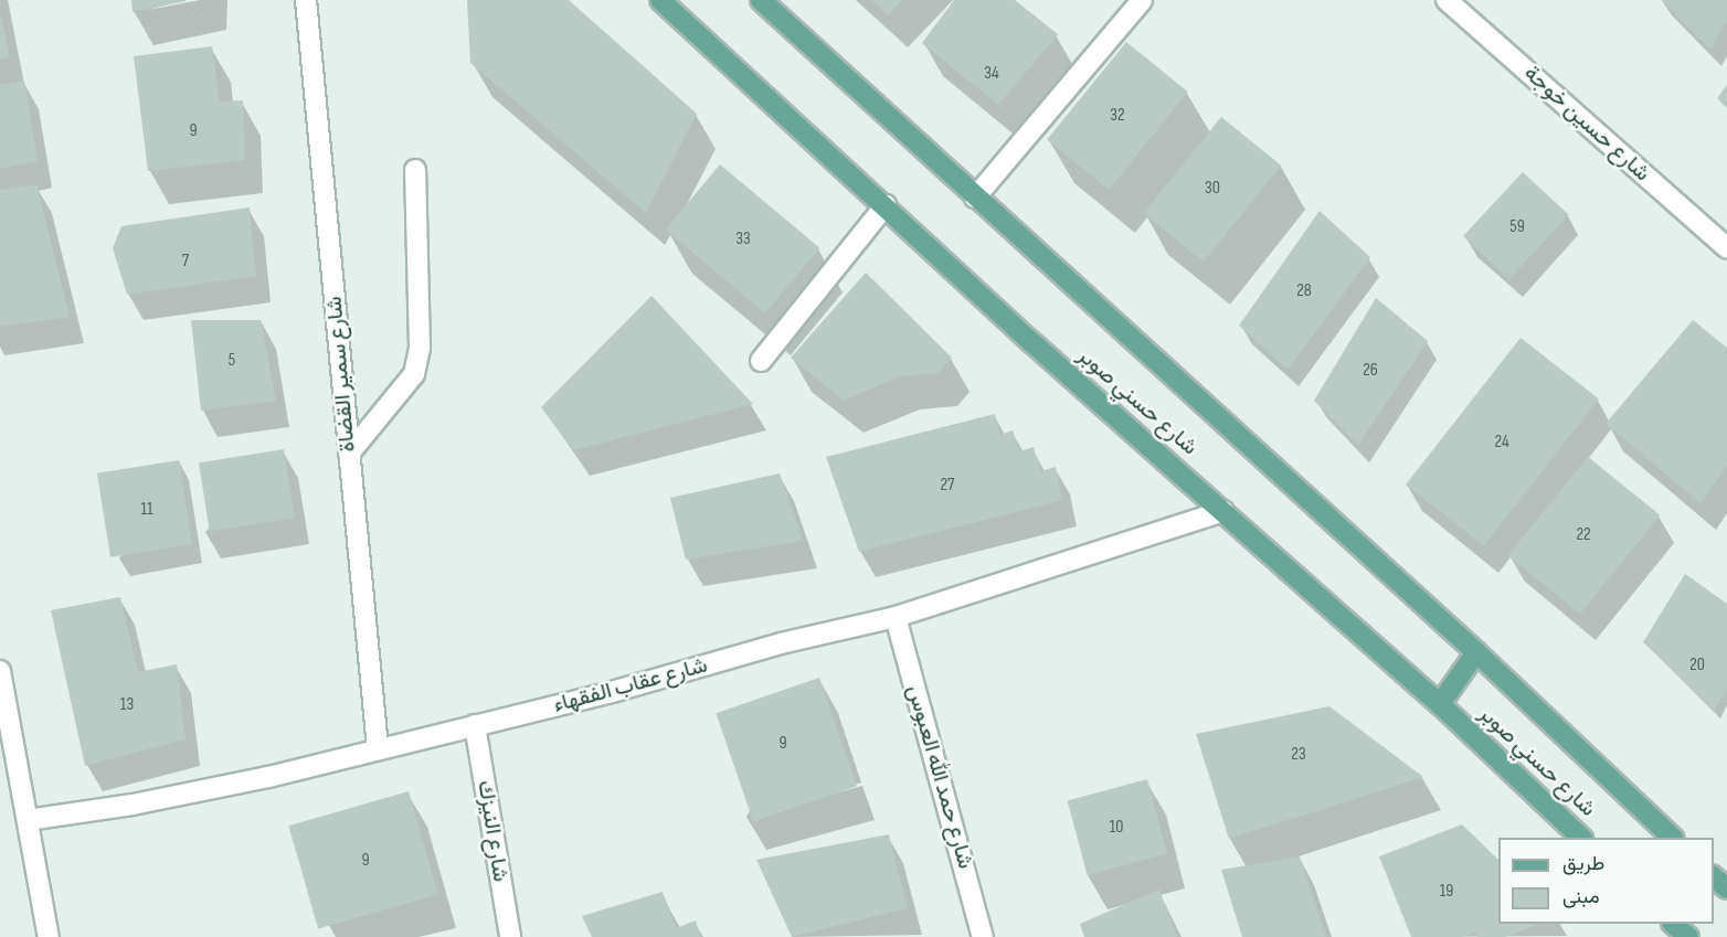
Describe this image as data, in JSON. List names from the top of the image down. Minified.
{"streets":{"main road":["شارع حسني صوبر"],"street":["شارع حسين خوجة","شارع سمير القضاة","شارع عقاب الفقهاء","شارع حمد الله العبوس","شارع النيزك"]},"crossings":[["شارع سمير القضاة","شارع عقاب الفقهاء"],["شارع حسني صوبر","شارع عقاب الفقهاء"],["شارع عقاب الفقهاء","شارع حمد الله العبوس"],["شارع عقاب الفقهاء","شارع النيزك"]],"house_numbers":["34","32","9","30","59","33","7","28","5","26","24","27","11","22","20","13","9","23","10","9","19"],"legend":["طريق","مبنى"]}
